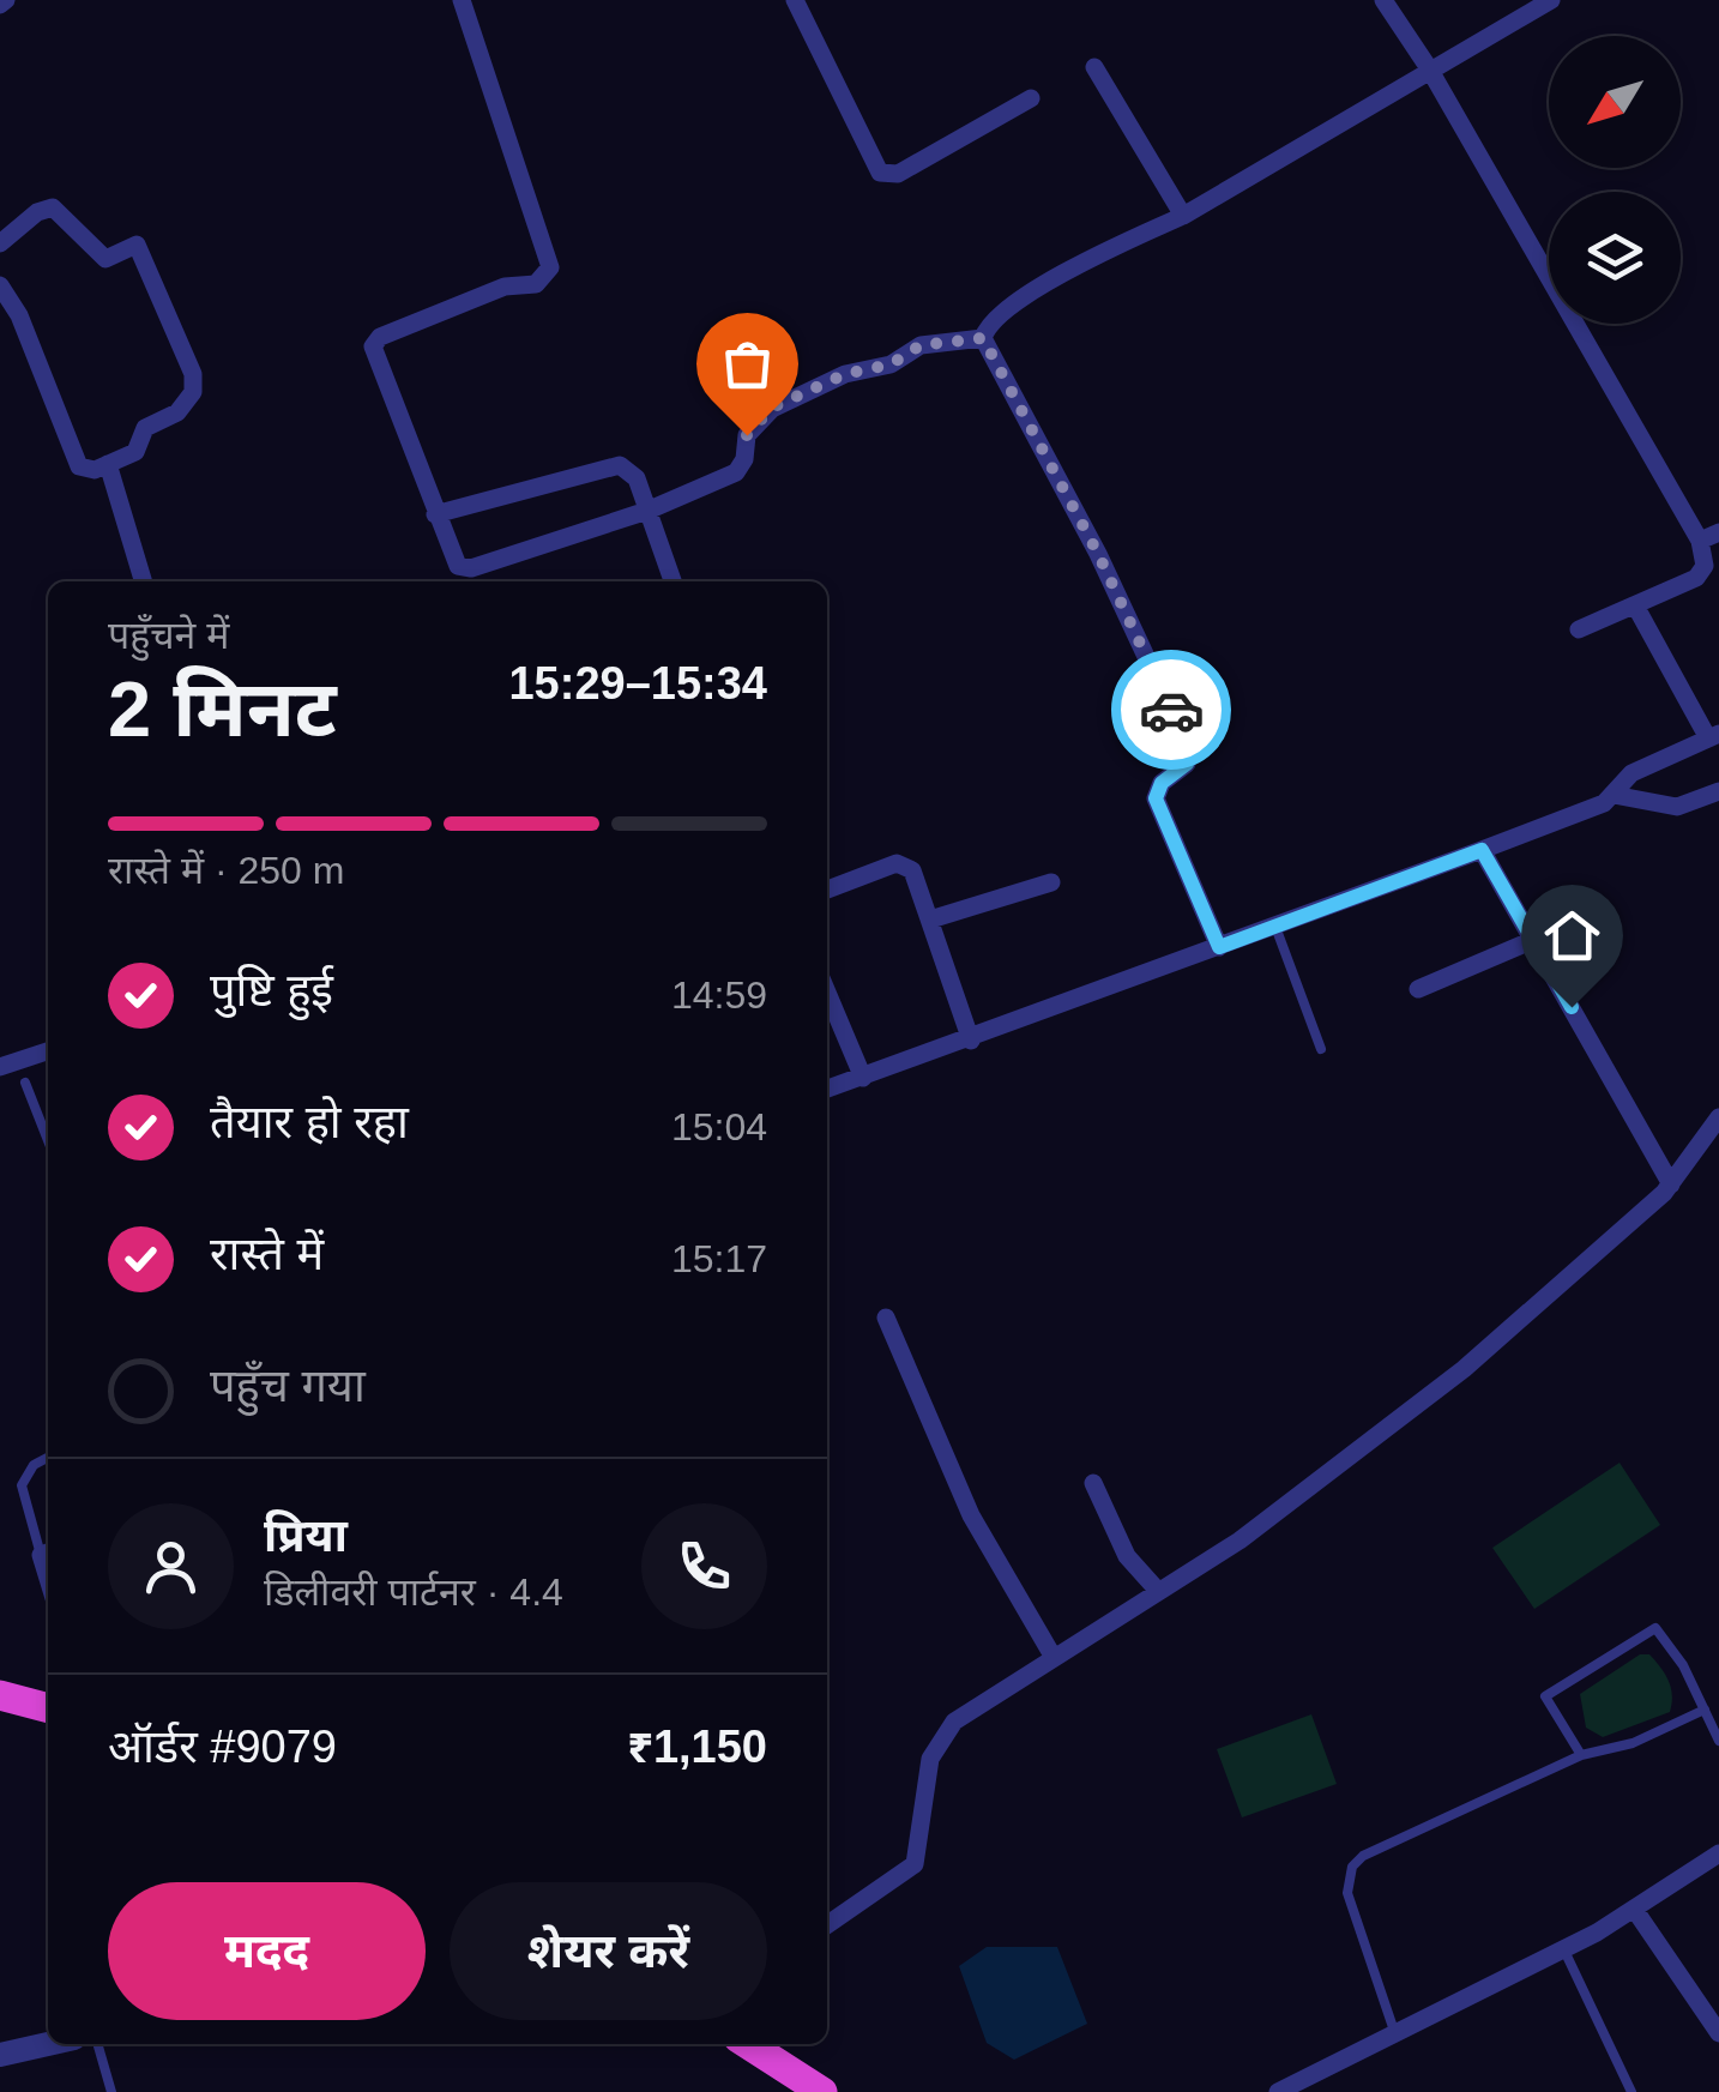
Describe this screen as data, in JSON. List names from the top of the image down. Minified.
{"north":"bottom left","page":{"heading":["2 मिनट","पहुँचने में","15:29–15:34"],"panel":["प्रिया","डिलीवरी पार्टनर · 4.4","ऑर्डर #9079","₹1,150"],"bar":"रास्ते में · 250 m","list":[["पुष्टि हुई","14:59"],["तैयार हो रहा","15:04"],["रास्ते में","15:17"],"पहुँच गया"],"buttons":["मदद","शेयर करें"]}}
